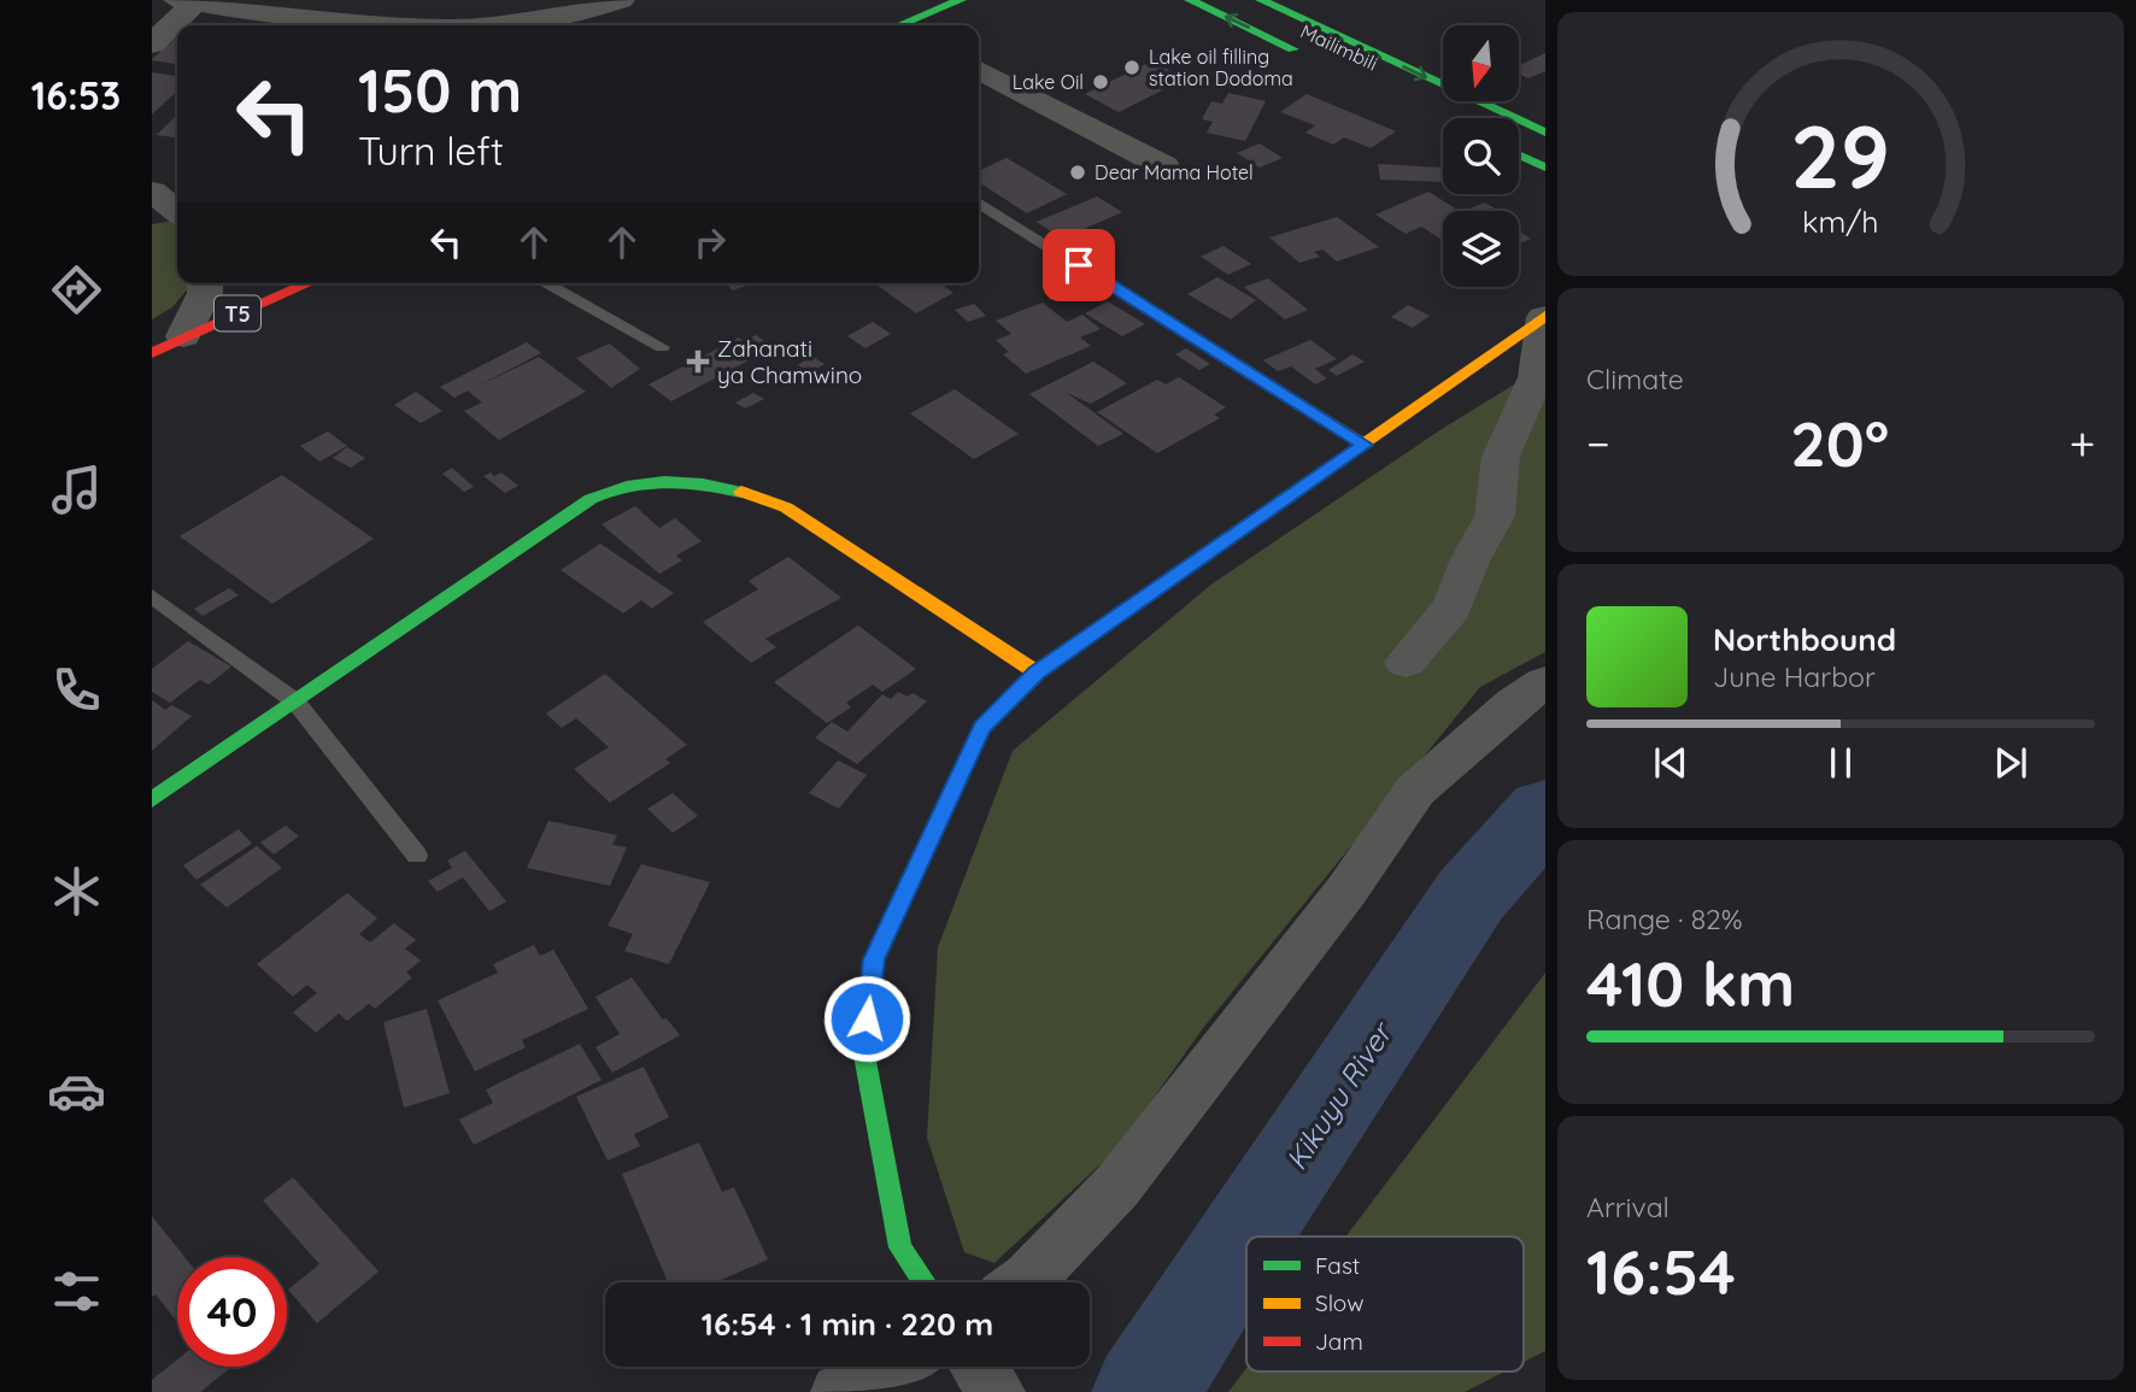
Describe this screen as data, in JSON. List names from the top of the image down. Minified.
{"streets":{"main road":["Mailimbili","T5"]},"water":["Kikuyu River"],"places":{"other":["Lake oil filling station Dodoma","Lake Oil","Dear Mama Hotel"],"health":["Zahanati ya Chamwino"]},"legend":["Fast","Slow","Jam"],"north":"bottom","page":{"tabs":"16:53","turn":["150 m","Turn left"],"tile":["Climate",["Range · 82%","410 km"],["Arrival","16:54"]],"heat":["−","20°","+"],"song":["Northbound","June Harbor"],"limit":"40","trip":"16:54 · 1 min · 220 m","gauge":["29","km/h"]}}
